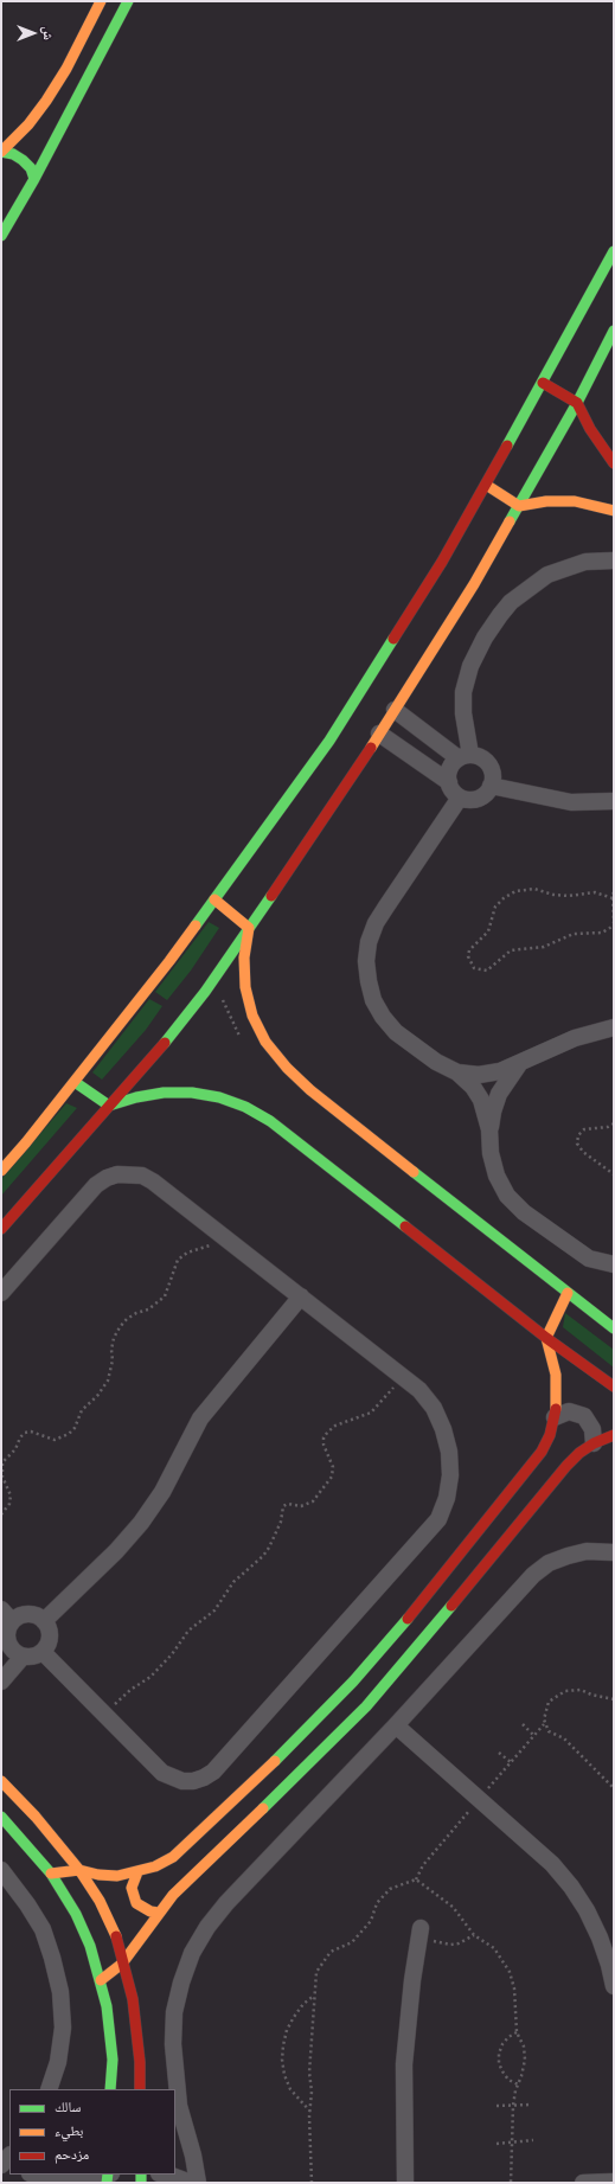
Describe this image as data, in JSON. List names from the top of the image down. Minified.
{"legend":["سالك","بطيء","مزدحم"],"north":"right"}
